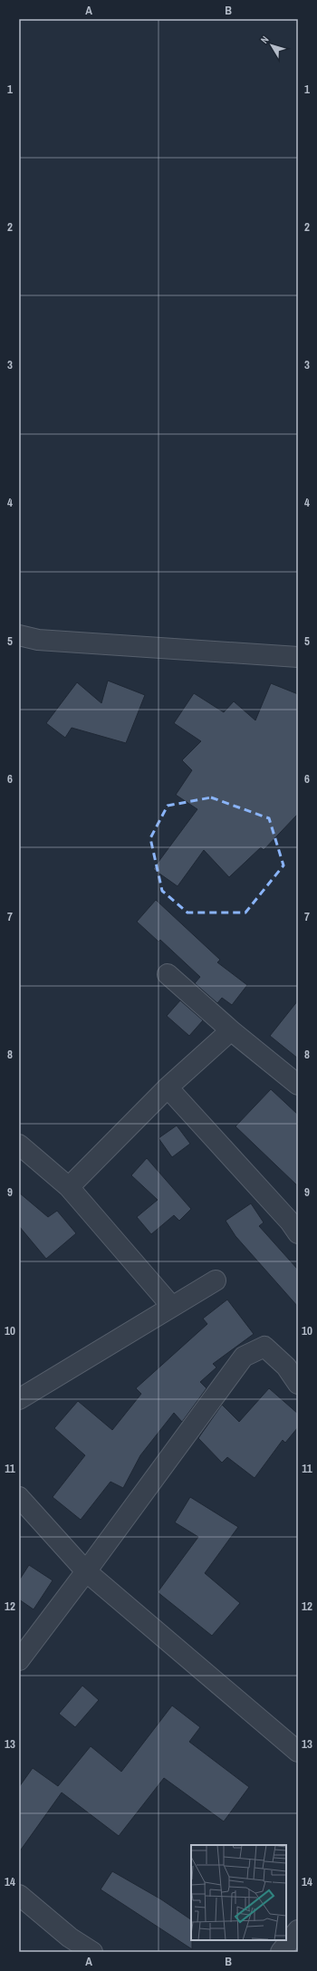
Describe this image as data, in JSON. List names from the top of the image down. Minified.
{"north":"top left","grid":{"columns":["A","B"],"rows":["1","2","3","4","5","6","7","8","9","10","11","12","13","14"]}}
